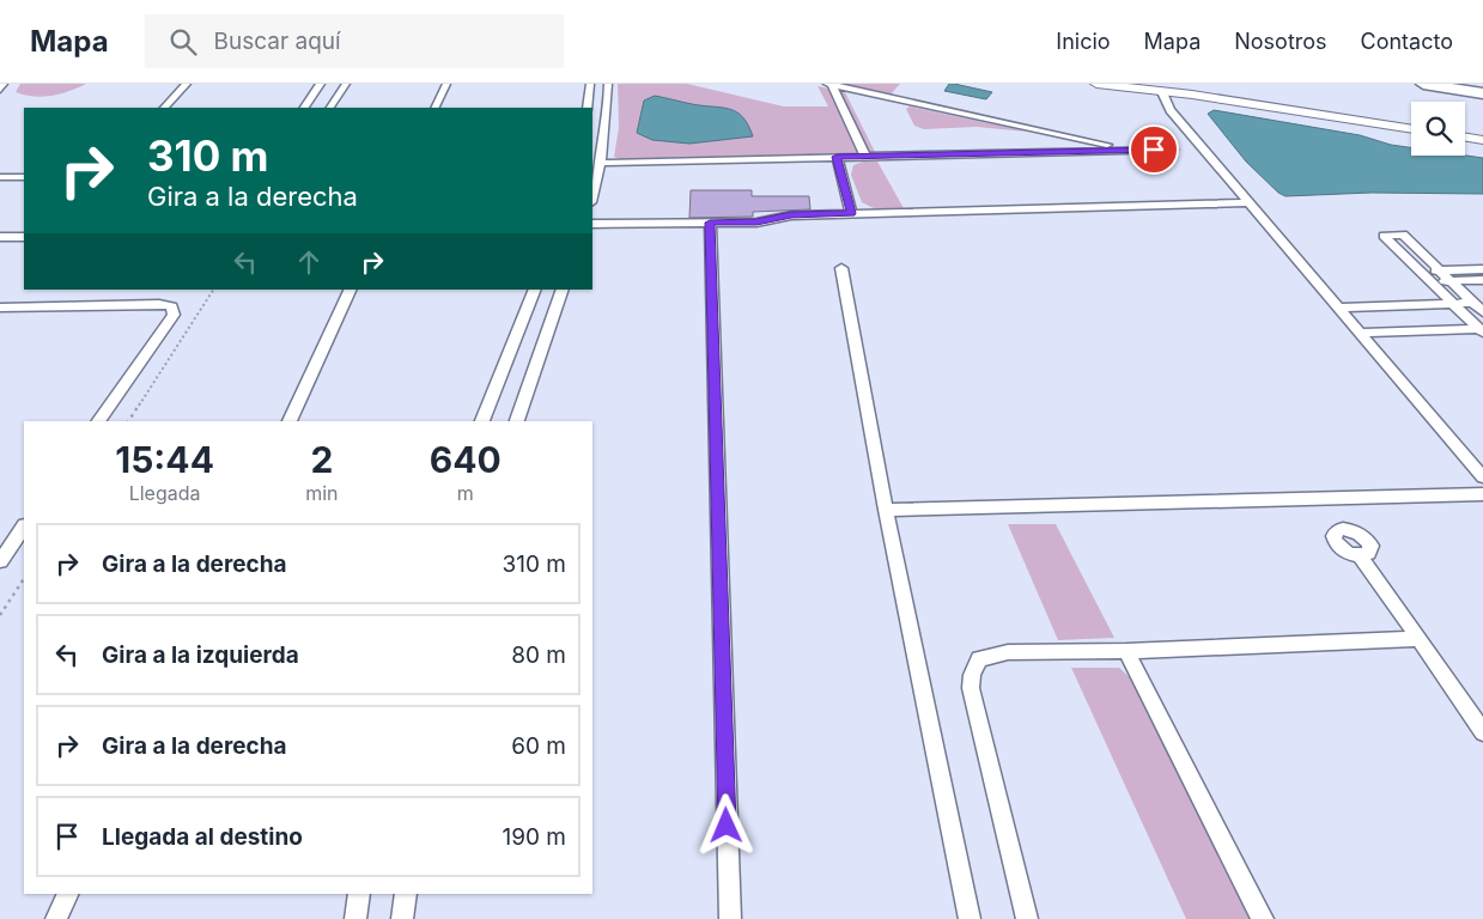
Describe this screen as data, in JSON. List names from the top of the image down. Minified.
{"page":{"header":"Mapa","search":"Buscar aquí","nav":["Inicio","Mapa","Nosotros","Contacto"],"turn":["310 m","Gira a la derecha"],"eta":["15:44","Llegada","2","min","640","m"],"list":[{"name":"Gira a la derecha","value":"310 m"},{"name":"Gira a la izquierda","value":"80 m"},{"name":"Gira a la derecha","value":"60 m"},{"name":"Llegada al destino","value":"190 m"}]}}
